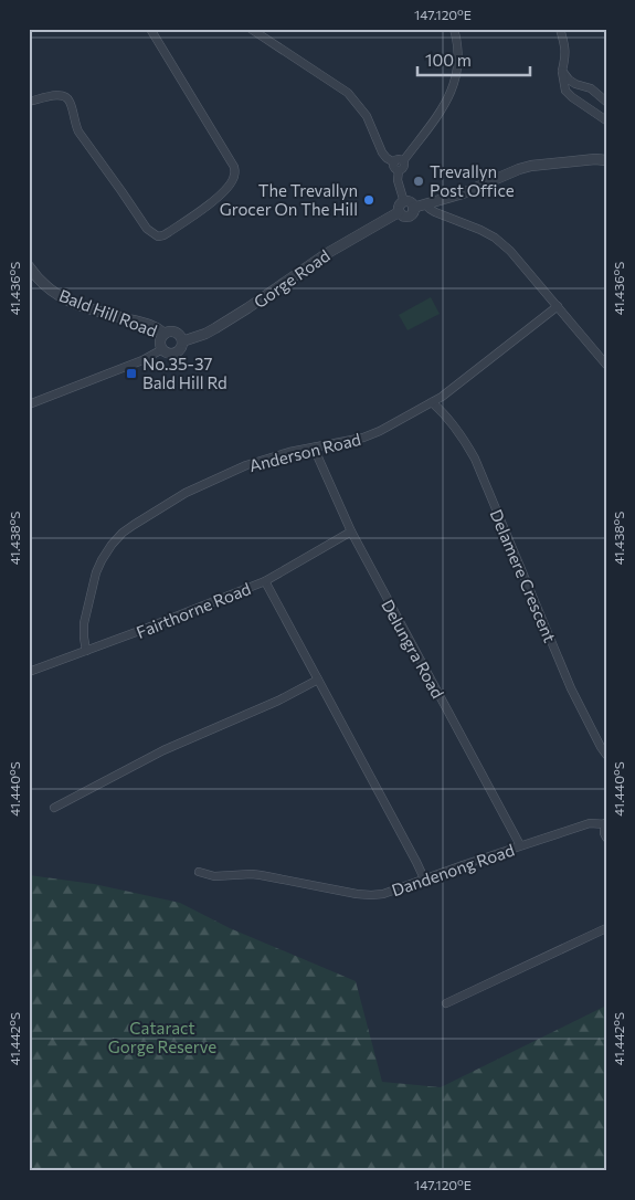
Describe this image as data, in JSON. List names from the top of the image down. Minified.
{"streets":{"street":["Gorge Road","Bald Hill Road","Anderson Road","Delamere Crescent","Fairthorne Road","Delungra Road","Dandenong Road"]},"crossings":[["Gorge Road","Bald Hill Road"],["Anderson Road","Delamere Crescent"],["Anderson Road","Fairthorne Road"],["Anderson Road","Delungra Road"],["Fairthorne Road","Delungra Road"],["Delungra Road","Dandenong Road"]],"parks":["Cataract Gorge Reserve"],"places":{"other":["Trevallyn Post Office","The Trevallyn Grocer On The Hill"],"transit":["No.35-37 Bald Hill Rd"]},"scale_bar":"100 m","coordinates":["147.120°E","41.436°S","41.438°S","41.440°S","41.442°S"]}
